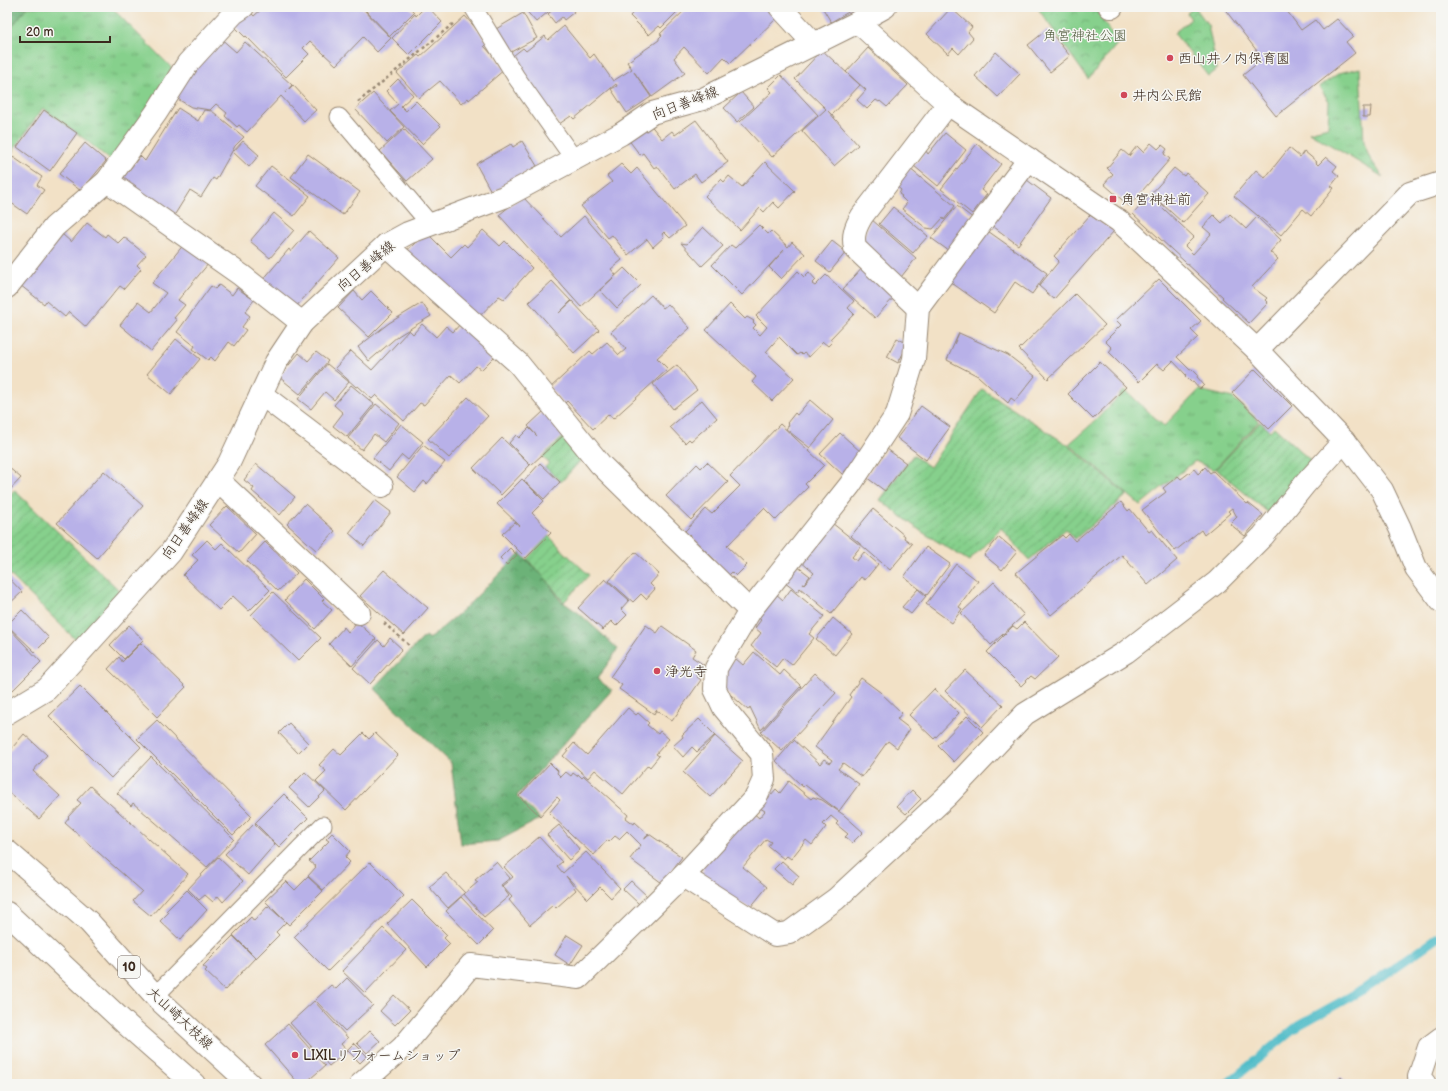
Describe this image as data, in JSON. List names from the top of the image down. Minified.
{"streets":{"street":["向日善峰線","10","大山崎大枝線"]},"parks":["角宮神社公園"],"places":{"other":["西山井ノ内保育園","井内公民館","浄光寺","LIXILリフォームショップ"],"transit":["角宮神社前"]},"scale_bar":"20 m"}
